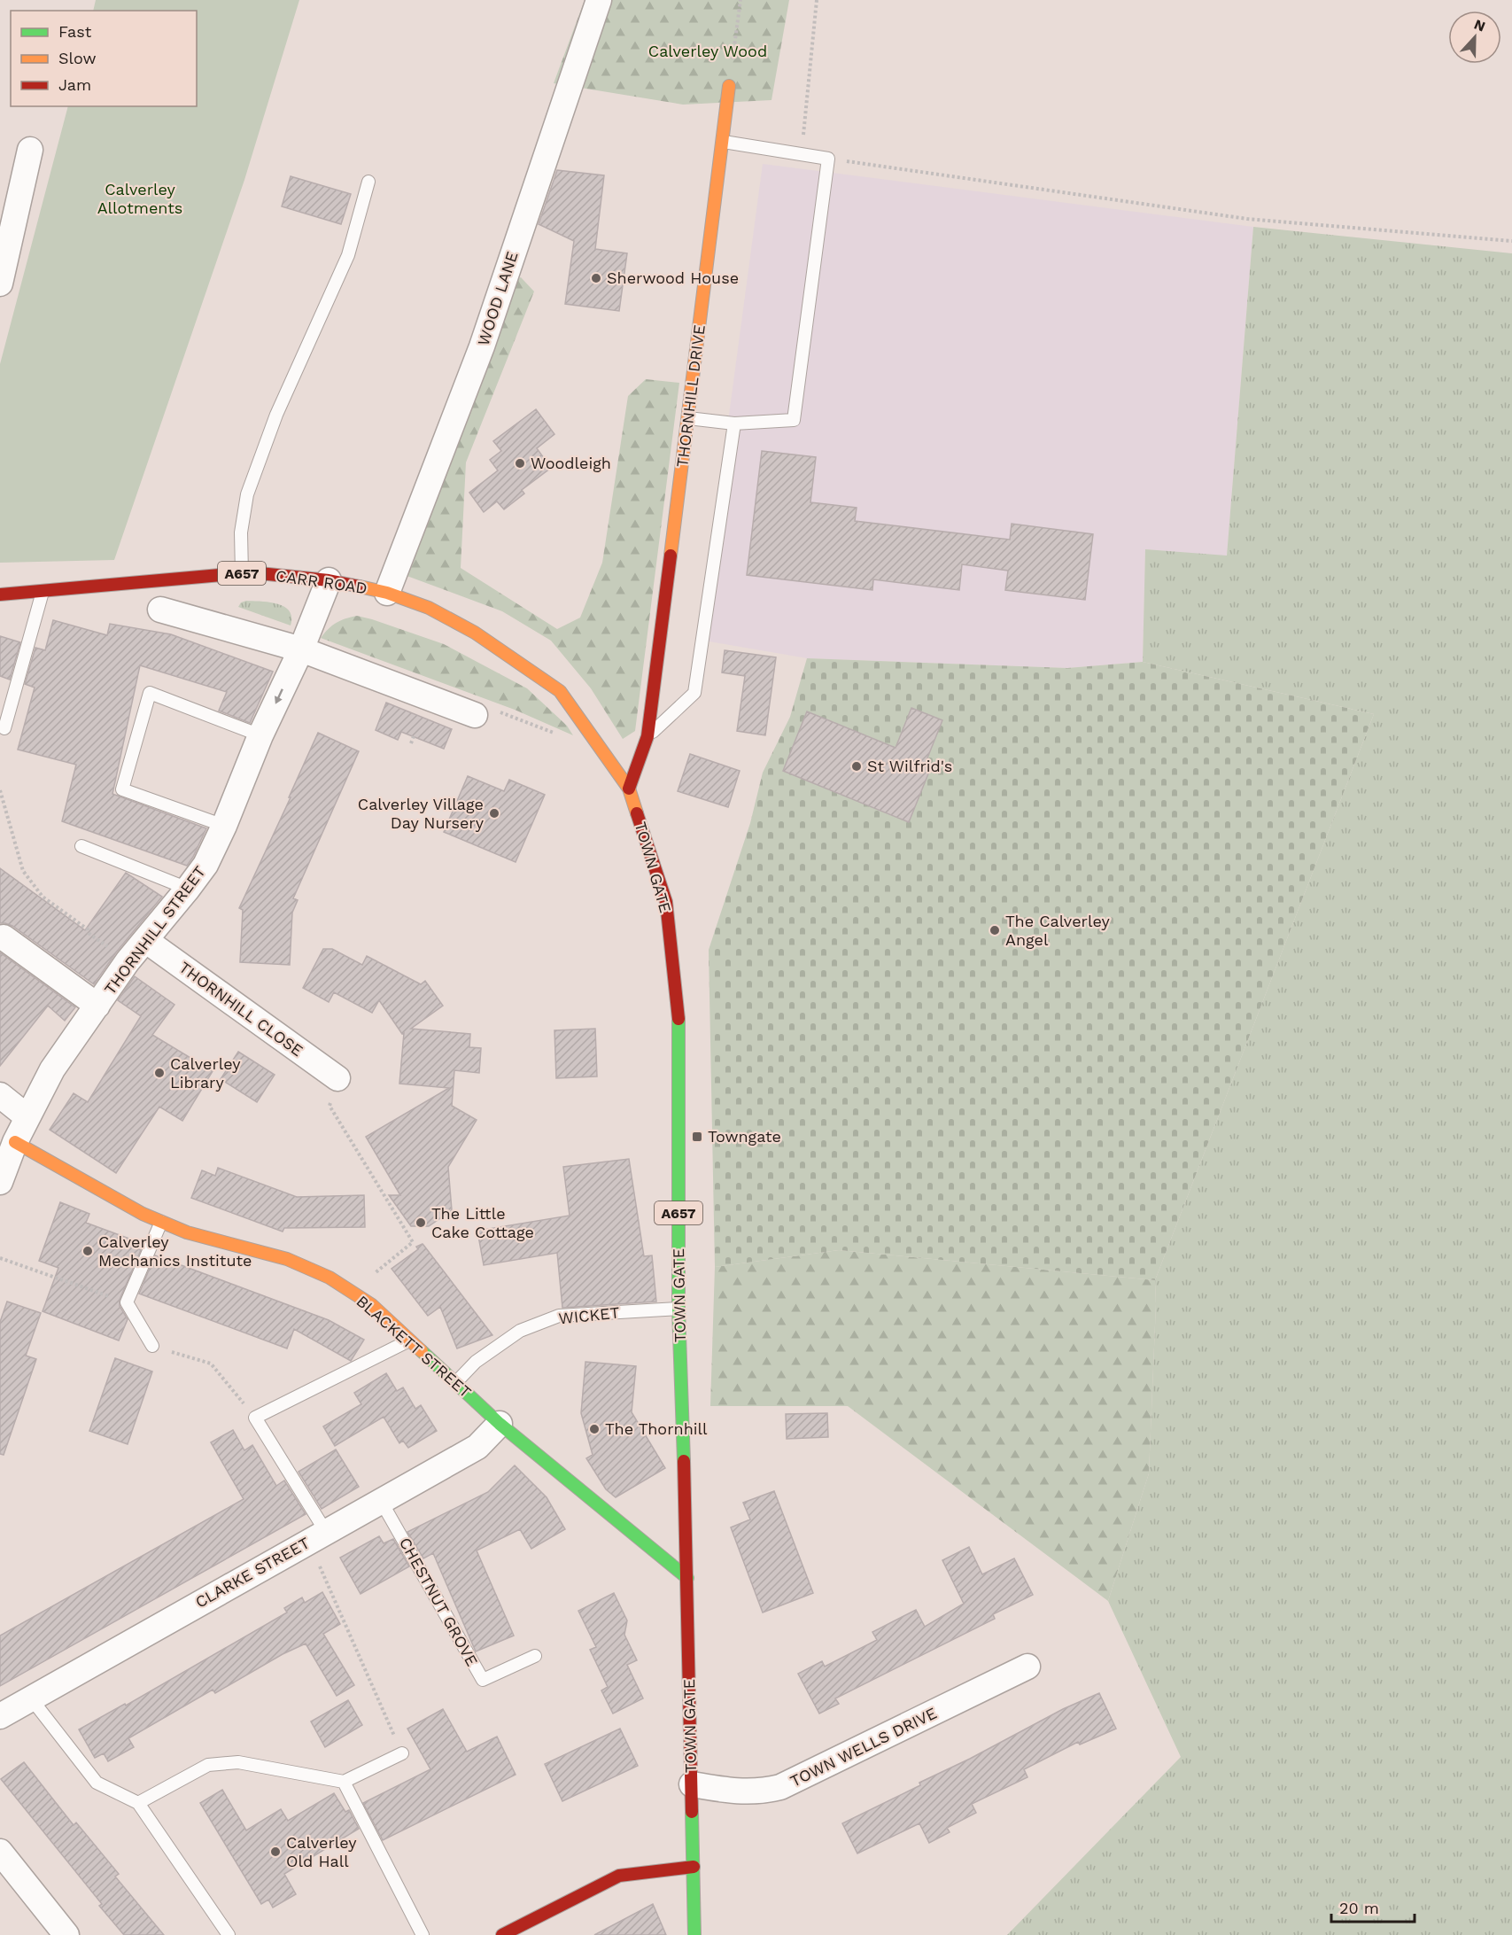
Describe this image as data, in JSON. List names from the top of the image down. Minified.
{"streets":{"main road":["THORNHILL DRIVE","A657","CARR ROAD","TOWN GATE","BLACKETT STREET"],"street":["WOOD LANE","THORNHILL STREET","THORNHILL CLOSE","CLARKE STREET","TOWN WELLS DRIVE"],"lane":["WICKET","CHESTNUT GROVE"]},"crossings":[["WOOD LANE","CARR ROAD"],["THORNHILL DRIVE","TOWN GATE"],["CARR ROAD","TOWN GATE"],["CARR ROAD","THORNHILL STREET"],["TOWN GATE","WICKET"],["TOWN GATE","BLACKETT STREET"],["TOWN GATE","TOWN WELLS DRIVE"],["THORNHILL STREET","THORNHILL CLOSE"],["THORNHILL STREET","BLACKETT STREET"],["WICKET","BLACKETT STREET"],["BLACKETT STREET","CLARKE STREET"],["CLARKE STREET","CHESTNUT GROVE"]],"parks":["Calverley Wood","Calverley Allotments"],"places":{"other":["Sherwood House","Woodleigh","St Wilfrid's","Calverley Village Day Nursery","The Calverley Angel","Calverley Library","The Little Cake Cottage","Calverley Mechanics Institute","The Thornhill","Calverley Old Hall"],"transit":["Towngate"]},"legend":["Fast","Slow","Jam"],"scale_bar":"20 m","north":"top"}
